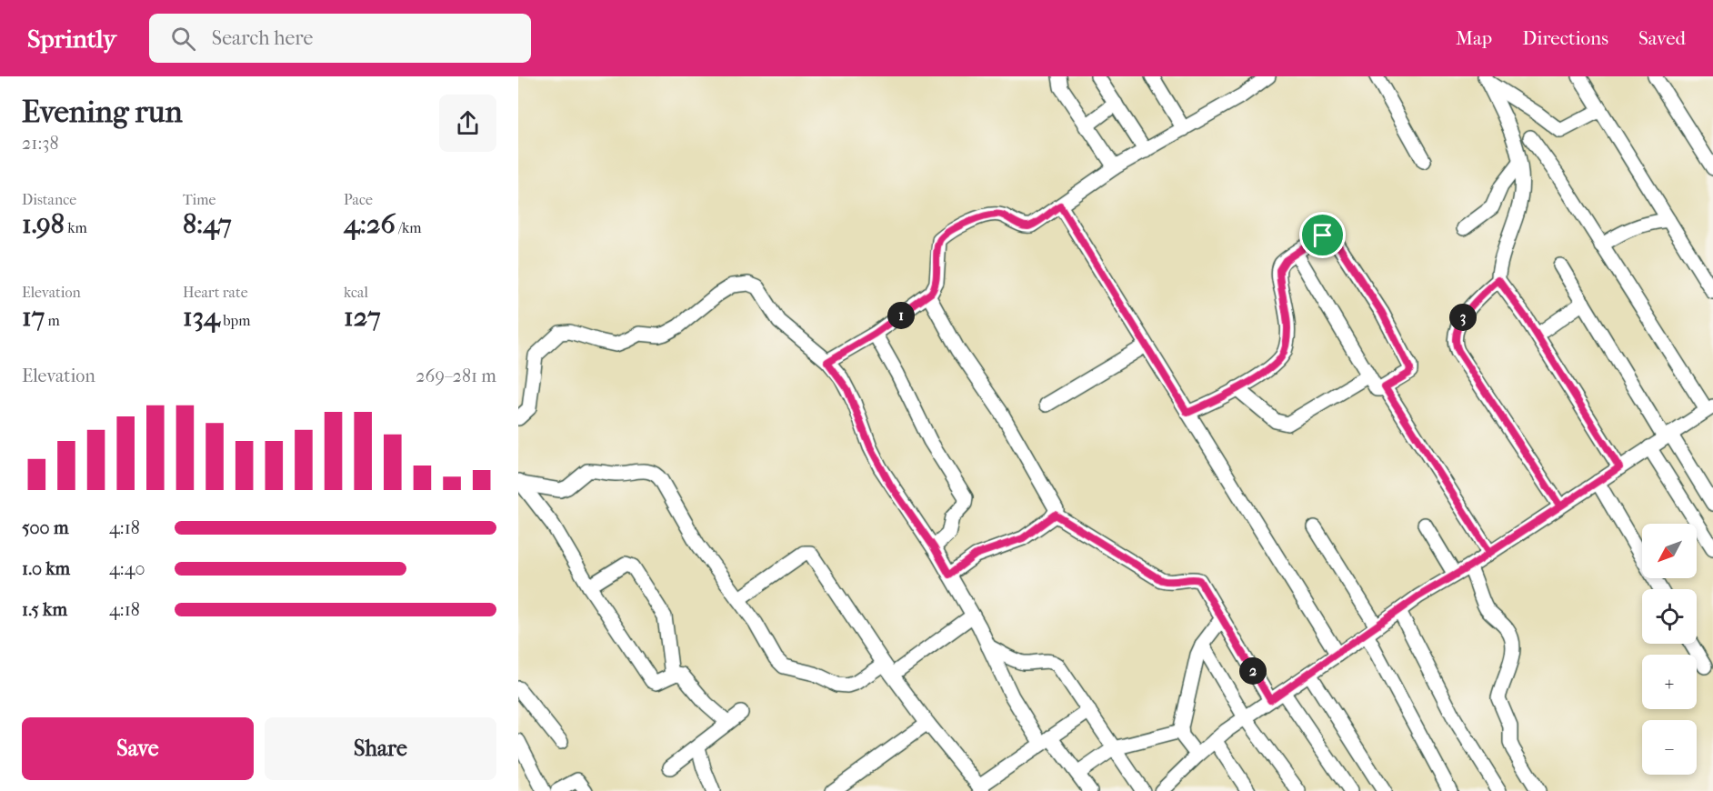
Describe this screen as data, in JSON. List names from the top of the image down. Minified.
{"north":"bottom left","page":{"header":"Sprintly","search":"Search here","nav":["Map","Directions","Saved"],"heading":["Evening run","21:38"],"stats":[["Distance","1.98 km"],["Time","8:47"],["Pace","4:26 /km"],["Elevation","17 m"],["Heart rate","134 bpm"],["kcal","127"]],"pins":["1","3","2"],"chart":["Elevation","269–281 m"],"list":[{"name":"500 m","note":"4:18"},{"name":"1.0 km","note":"4:40"},{"name":"1.5 km","note":"4:18"}],"map_buttons":["+","−"],"buttons":["Save","Share"]}}
